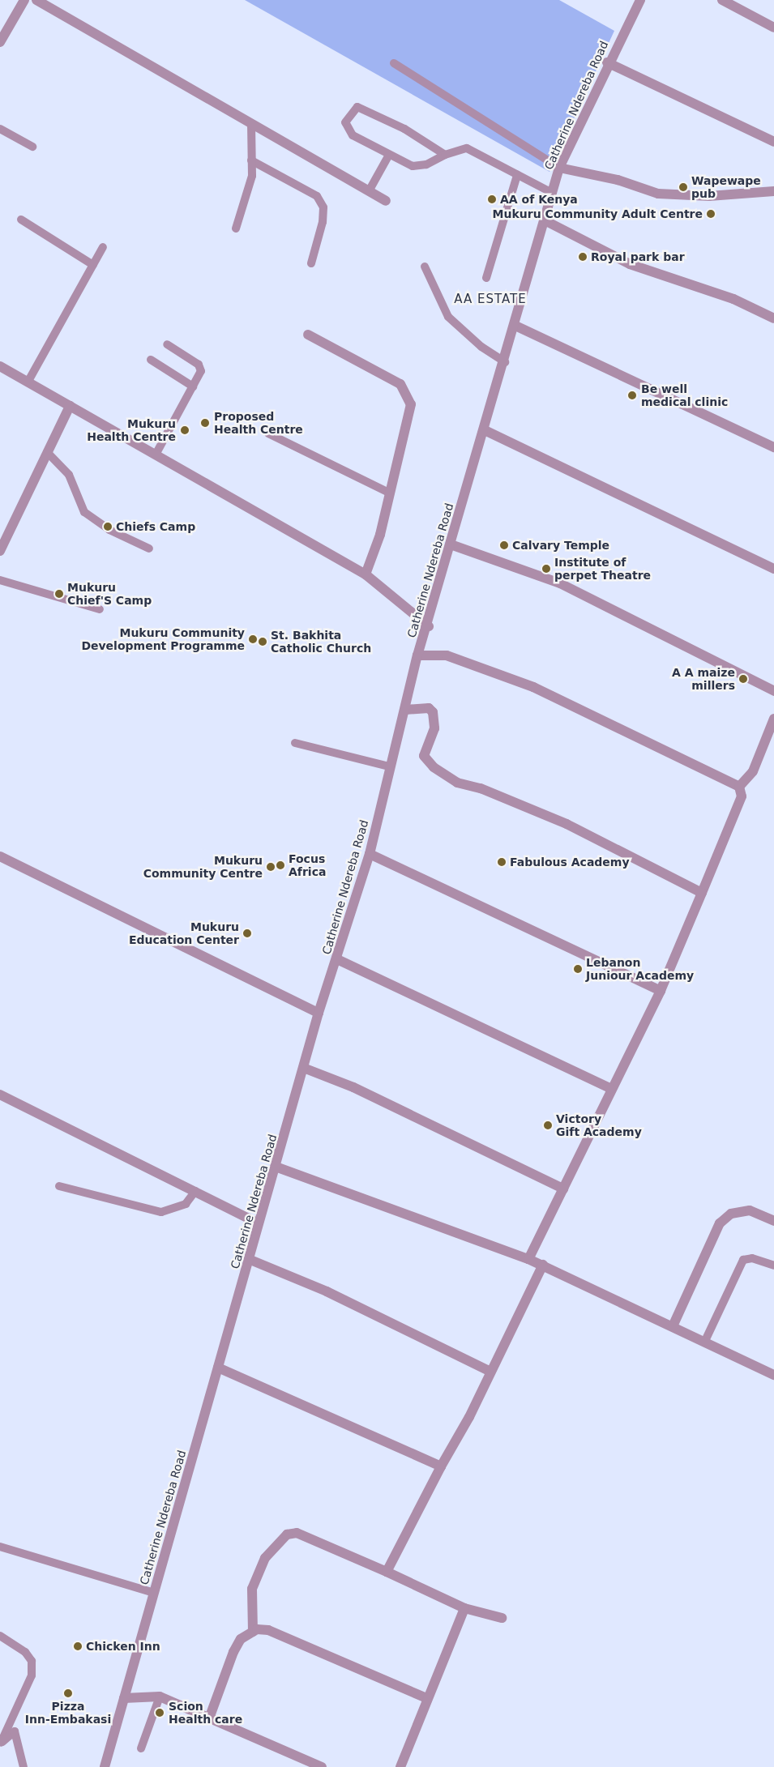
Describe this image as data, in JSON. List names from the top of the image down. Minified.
{"streets":{"street":["Catherine Ndereba Road"]},"districts":["AA ESTATE"],"places":["Wapewape pub","AA of Kenya","Mukuru Community Adult Centre","Royal park bar","Be well medical clinic","Proposed Health Centre","Mukuru Health Centre","Chiefs Camp","Calvary Temple","Institute of perpet Theatre","Mukuru Chief'S Camp","Mukuru Community Development Programme","St. Bakhita Catholic Church","A A maize millers","Fabulous Academy","Focus Africa","Mukuru Community Centre","Mukuru Education Center","Lebanon Juniour Academy","Victory Gift Academy","Chicken Inn","Pizza Inn-Embakasi","Scion Health care"]}
